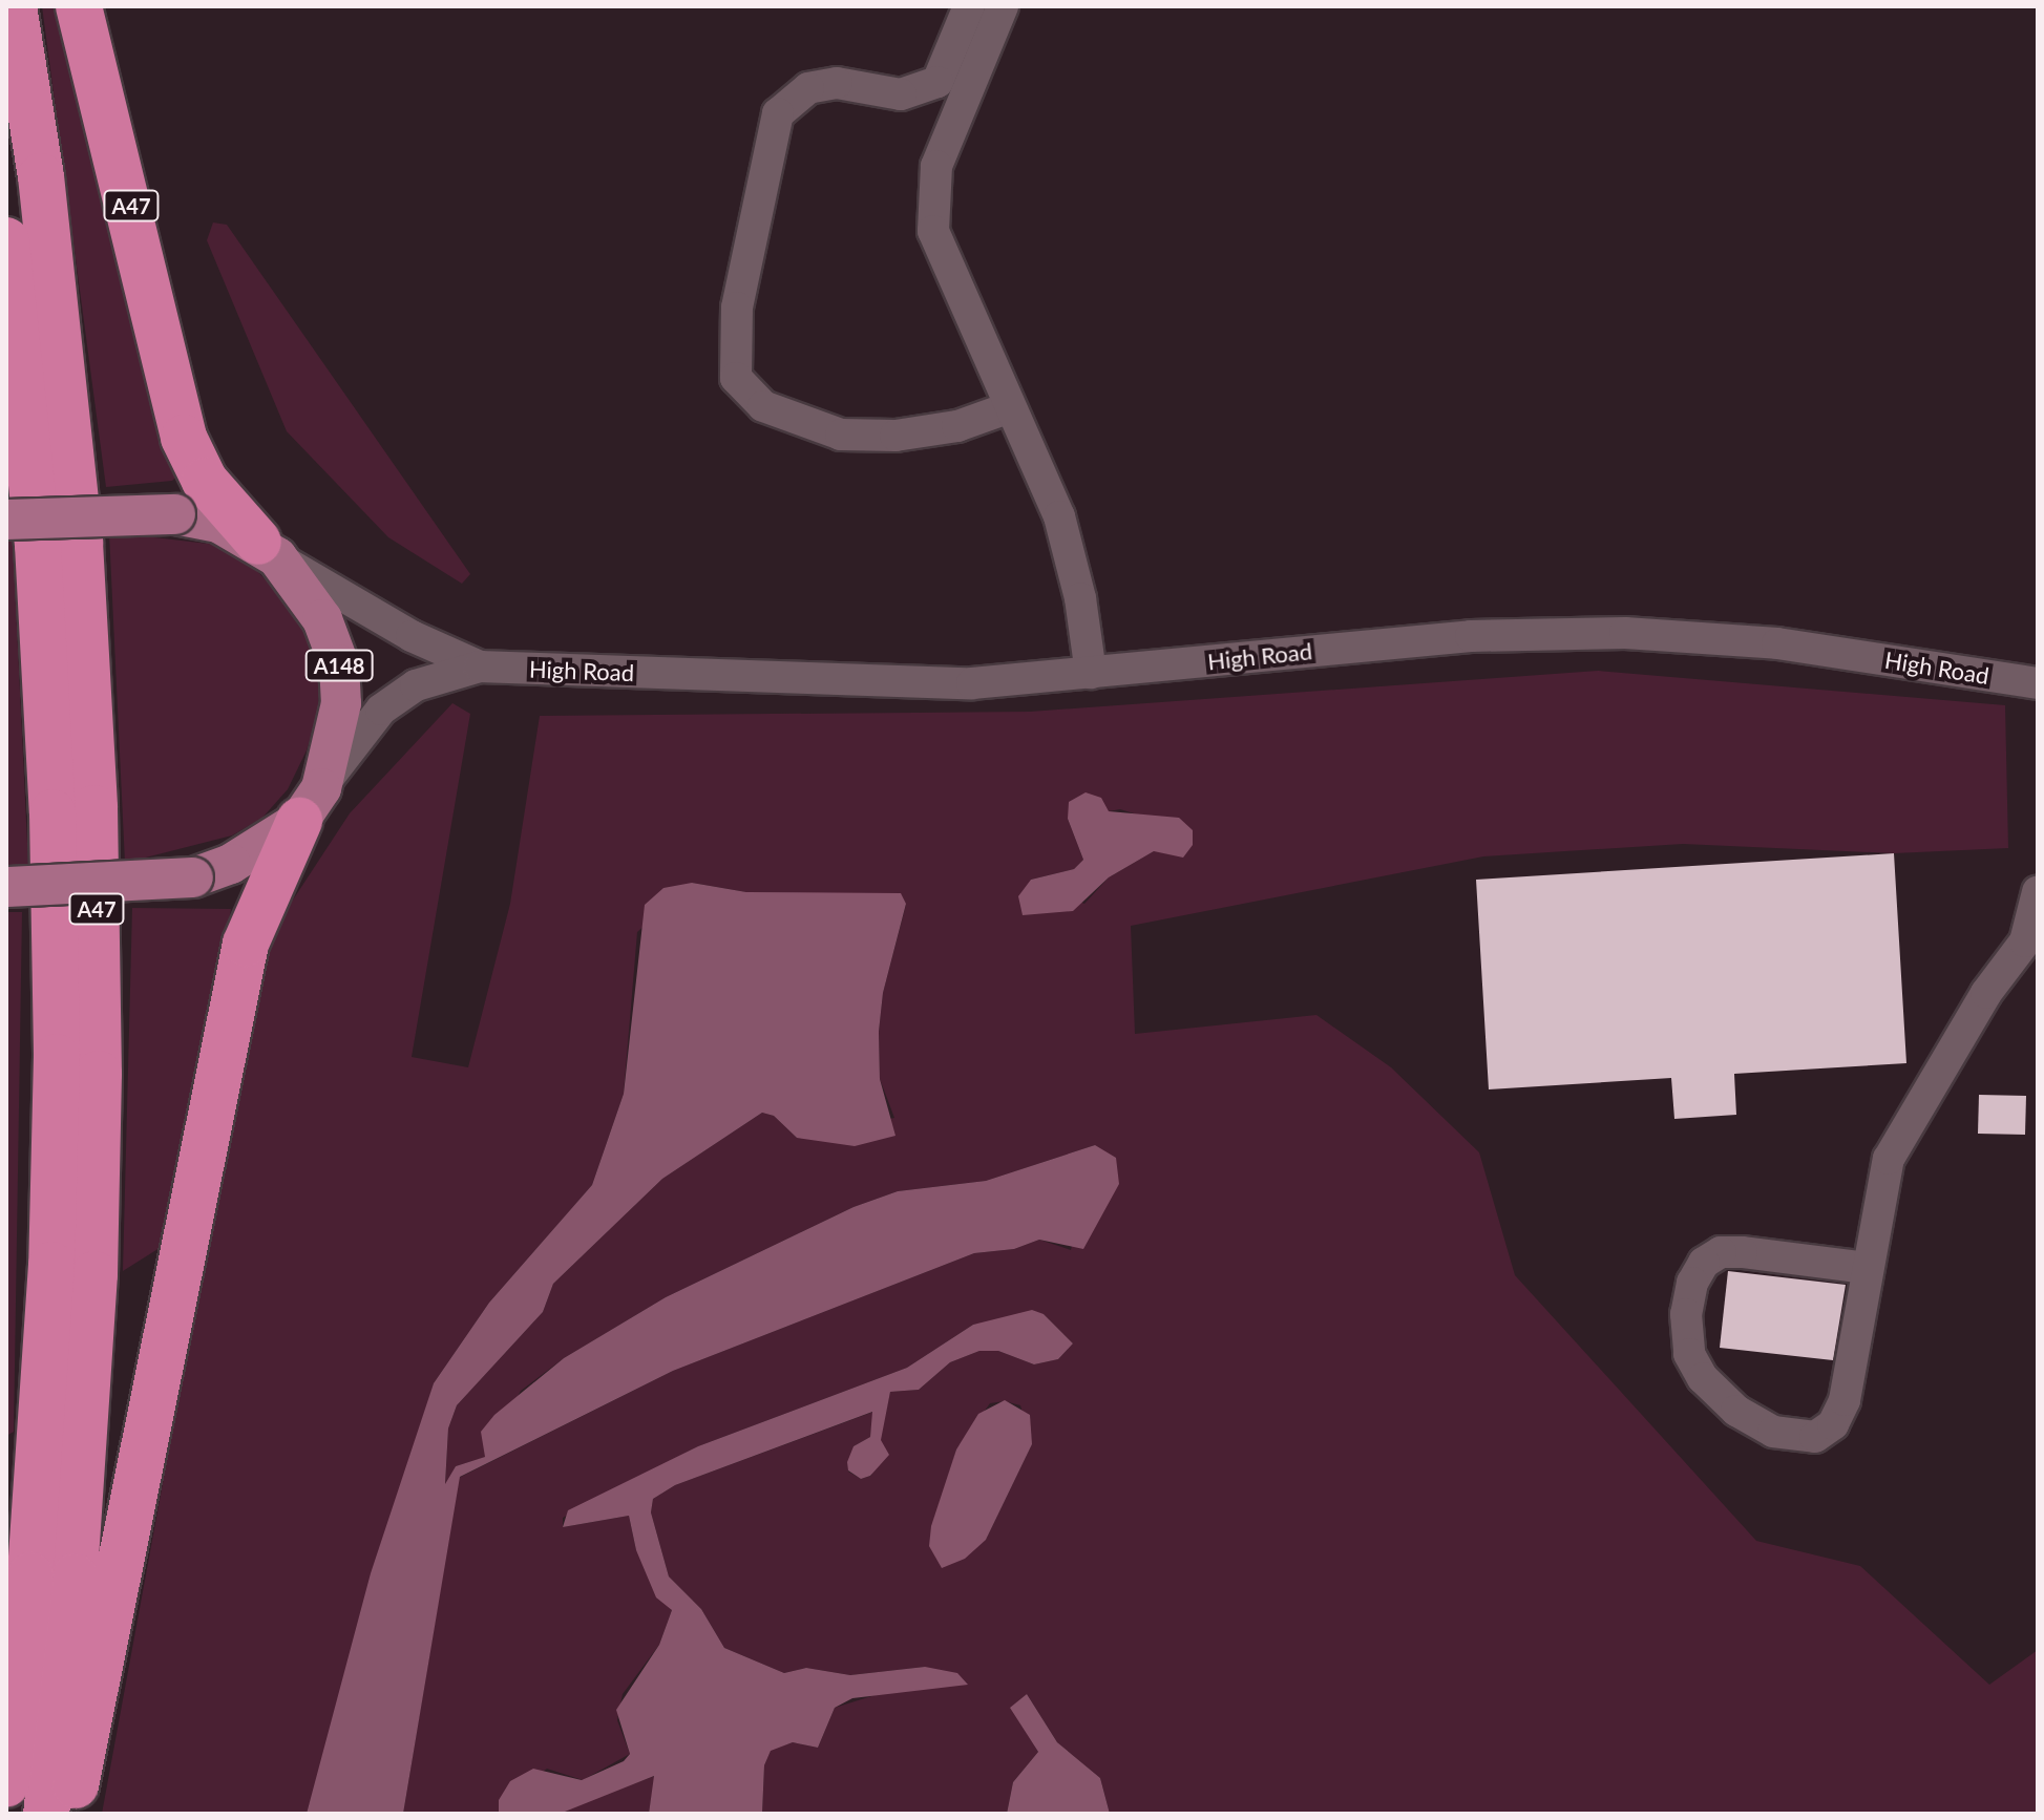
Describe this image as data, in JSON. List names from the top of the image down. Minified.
{"streets":{"highway":["A47"],"main road":["A148"],"street":["High Road"]},"crossings":[["A47","High Road"],["A47","A148"],["High Road","A148"]]}
